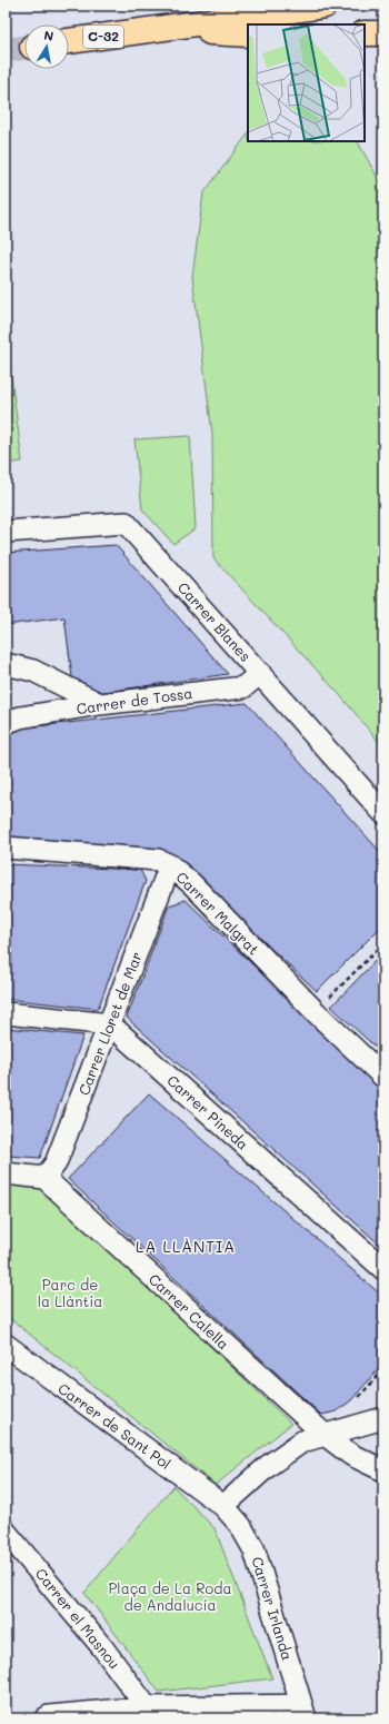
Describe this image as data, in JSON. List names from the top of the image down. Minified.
{"streets":{"highway":["C-32"],"street":["Carrer Blanes","Carrer de Tossa","Carrer Malgrat","Carrer Lloret de Mar","Carrer Pineda","Carrer Calella","Carrer de Sant Pol","Carrer Irlanda","Carrer el Masnou"]},"crossings":[["Carrer Blanes","Carrer de Tossa"],["Carrer Malgrat","Carrer Lloret de Mar"],["Carrer Lloret de Mar","Carrer Pineda"],["Carrer Lloret de Mar","Carrer Calella"],["Carrer de Sant Pol","Carrer Irlanda"]],"districts":["LA LLÀNTIA"],"parks":["Parc de la Llàntia","Plaça de La Roda de Andalucía"],"north":"top"}
